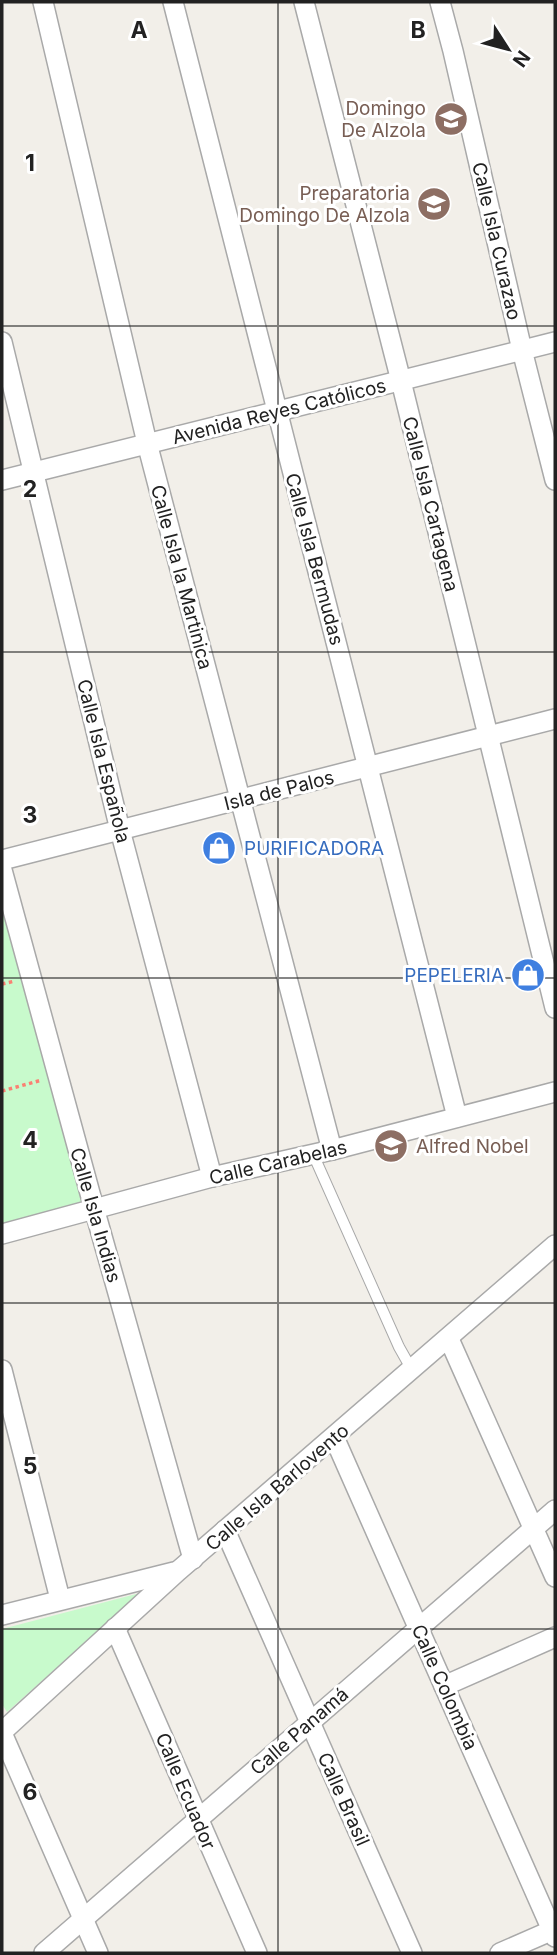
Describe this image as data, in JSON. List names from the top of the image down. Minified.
{"streets":{"street":["Calle Isla Curazao","Avenida Reyes Católicos","Calle Isla Cartagena","Calle Isla Bermudas","Calle Isla la Martinica","Calle Isla Española","Isla de Palos","Calle Carabelas","Calle Isla Indias","Calle Isla Barlovento","Calle Colombia","Calle Panamá","Calle Ecuador","Calle Brasil"]},"crossings":[["Calle Isla Curazao","Avenida Reyes Católicos"],["Avenida Reyes Católicos","Calle Isla Cartagena"],["Avenida Reyes Católicos","Calle Isla Bermudas"],["Avenida Reyes Católicos","Calle Isla la Martinica"],["Avenida Reyes Católicos","Calle Isla Española"],["Calle Isla Cartagena","Isla de Palos"],["Calle Isla Bermudas","Isla de Palos"],["Calle Isla Bermudas","Calle Carabelas"],["Calle Isla la Martinica","Isla de Palos"],["Calle Isla la Martinica","Calle Carabelas"],["Calle Isla Española","Isla de Palos"],["Calle Isla Española","Calle Carabelas"],["Calle Carabelas","Calle Isla Indias"],["Calle Isla Indias","Calle Isla Barlovento"],["Calle Isla Barlovento","Calle Colombia"],["Calle Isla Barlovento","Calle Ecuador"],["Calle Isla Barlovento","Calle Brasil"],["Calle Colombia","Calle Panamá"],["Calle Panamá","Calle Ecuador"],["Calle Panamá","Calle Brasil"]],"places":{"school or university":["Domingo De Alzola","Preparatoria Domingo De Alzola","Alfred Nobel"],"shop":["PURIFICADORA","PEPELERIA"]},"north":"bottom right","grid":{"columns":["A","B"],"rows":["1","2","3","4","5","6"]}}
